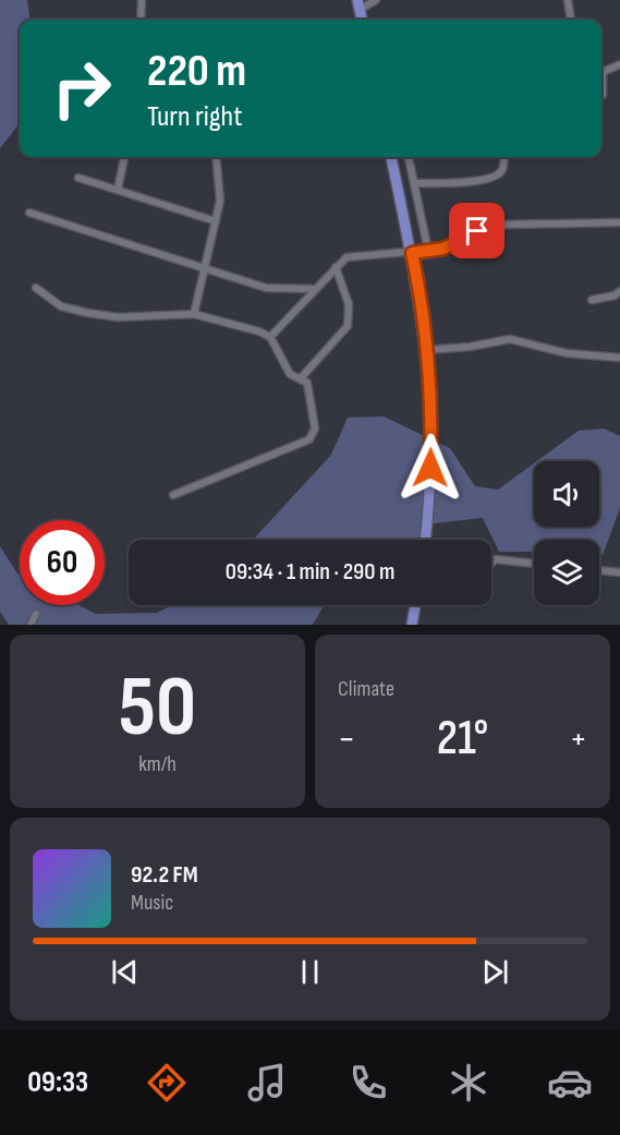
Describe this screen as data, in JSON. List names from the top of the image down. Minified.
{"page":{"turn":["220 m","Turn right"],"limit":"60","trip":"09:34 · 1 min · 290 m","tile":[["50","km/h"],"Climate"],"heat":["−","21°","+"],"song":["92.2 FM","Music"],"tabs":"09:33"}}
